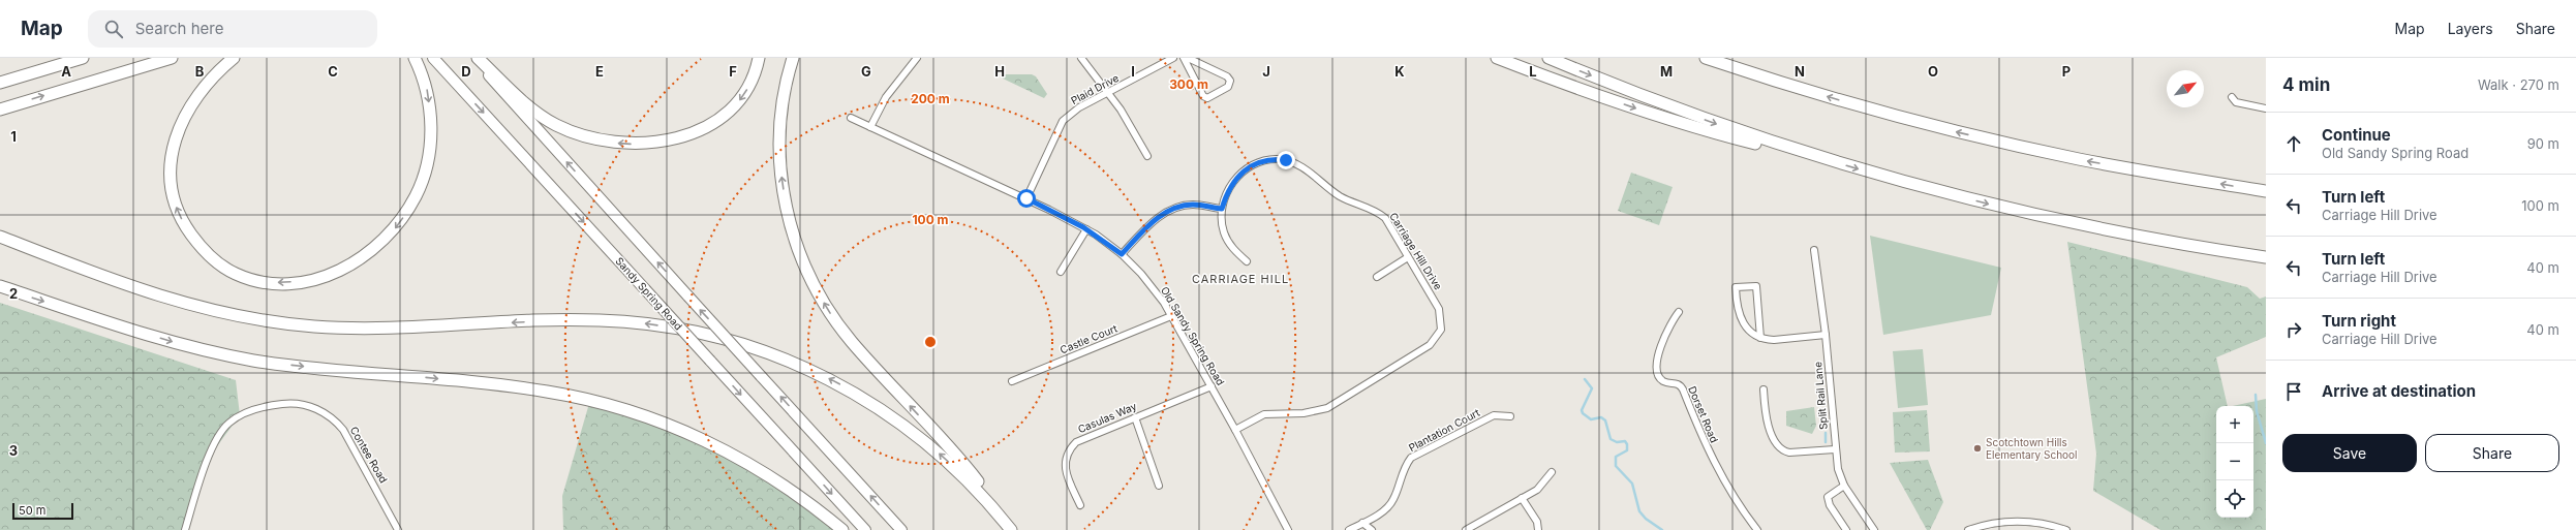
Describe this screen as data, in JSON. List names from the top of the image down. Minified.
{"streets":{"main road":["Sandy Spring Road"],"street":["Plaid Drive","Carriage Hill Drive","Old Sandy Spring Road","Castle Court","Split Rail Lane","Dorset Road","Casulas Way","Plantation Court","Contee Road"]},"crossings":[["Plaid Drive","Old Sandy Spring Road"],["Carriage Hill Drive","Old Sandy Spring Road"],["Old Sandy Spring Road","Castle Court"],["Old Sandy Spring Road","Casulas Way"]],"districts":["CARRIAGE HILL"],"places":["Scotchtown Hills Elementary School"],"scale_bar":"50 m","north":"top right","page":{"header":"Map","search":"Search here","nav":["Map","Layers","Share"],"heading":["4 min","Walk · 270 m"],"list":[["Continue","Old Sandy Spring Road","90 m"],["Turn left","Carriage Hill Drive","100 m"],["Turn left","Carriage Hill Drive","40 m"],["Turn right","Carriage Hill Drive","40 m"],"Arrive at destination"],"map_buttons":["+","−"],"buttons":["Save","Share"],"scale":"50 m"},"grid":{"columns":["A","B","C","D","E","F","G","H","I","J","K","L","M","N","O","P"],"rows":["1","2","3"]},"rings":["300 m","200 m","100 m"]}
